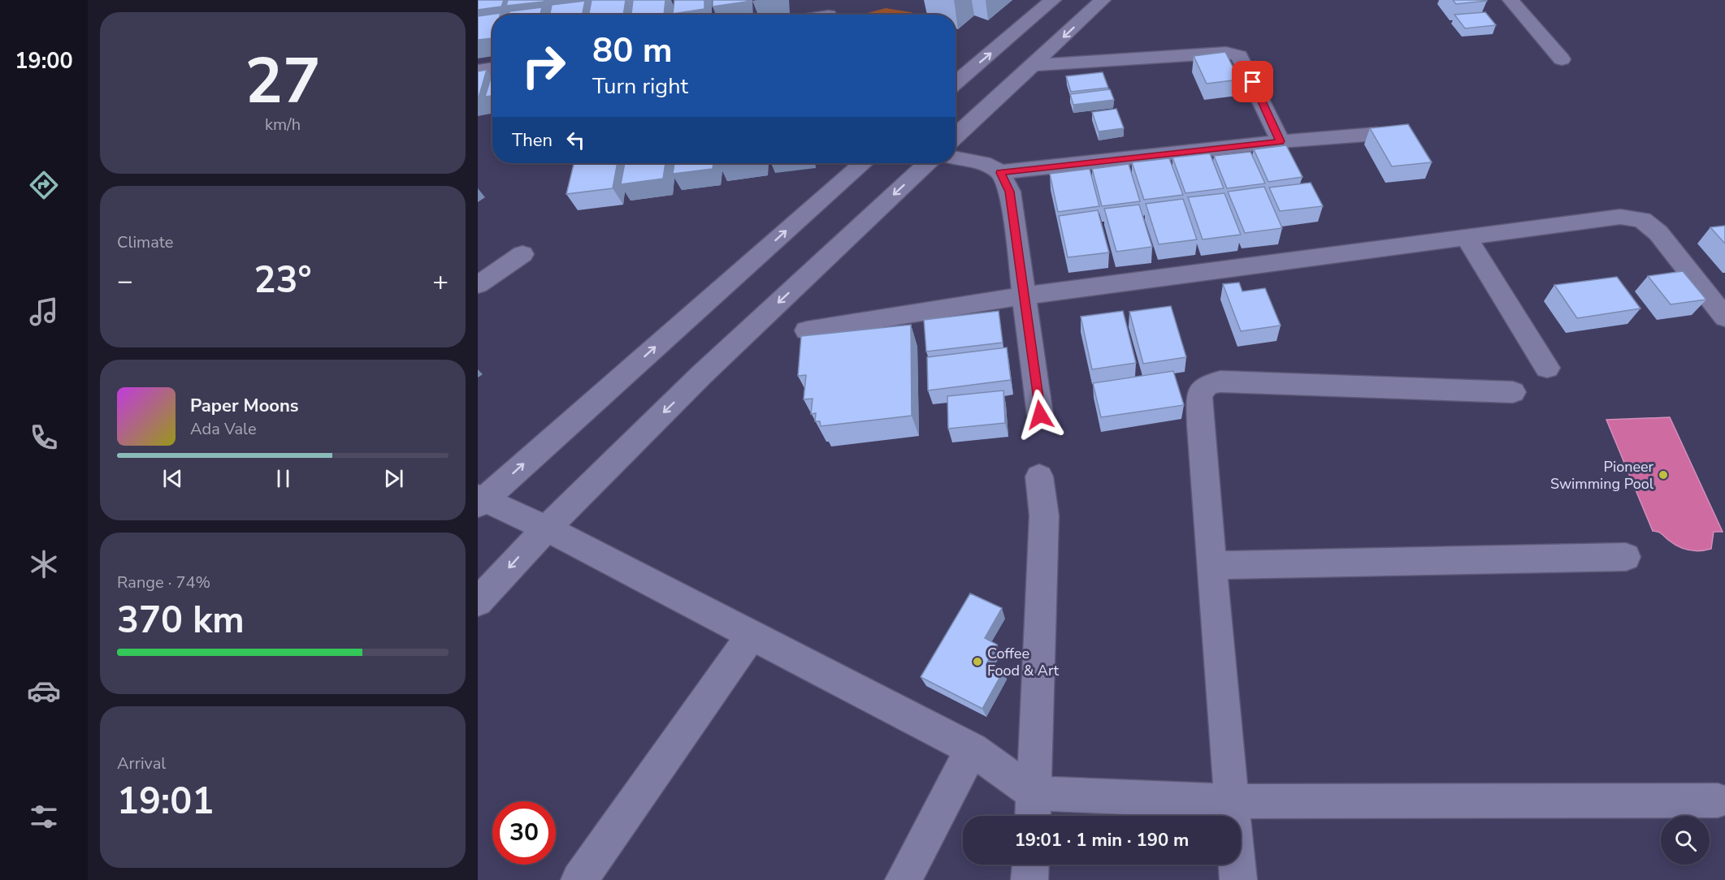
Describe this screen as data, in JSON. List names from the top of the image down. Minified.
{"places":["Pioneer Swimming Pool","Coffee Food & Art"],"page":{"tabs":"19:00","tile":[["27","km/h"],"Climate",["Range · 74%","370 km"],["Arrival","19:01"]],"turn":["80 m","Turn right"],"then":"Then","heat":["−","23°","+"],"song":["Paper Moons","Ada Vale"],"limit":"30","trip":"19:01 · 1 min · 190 m"}}
